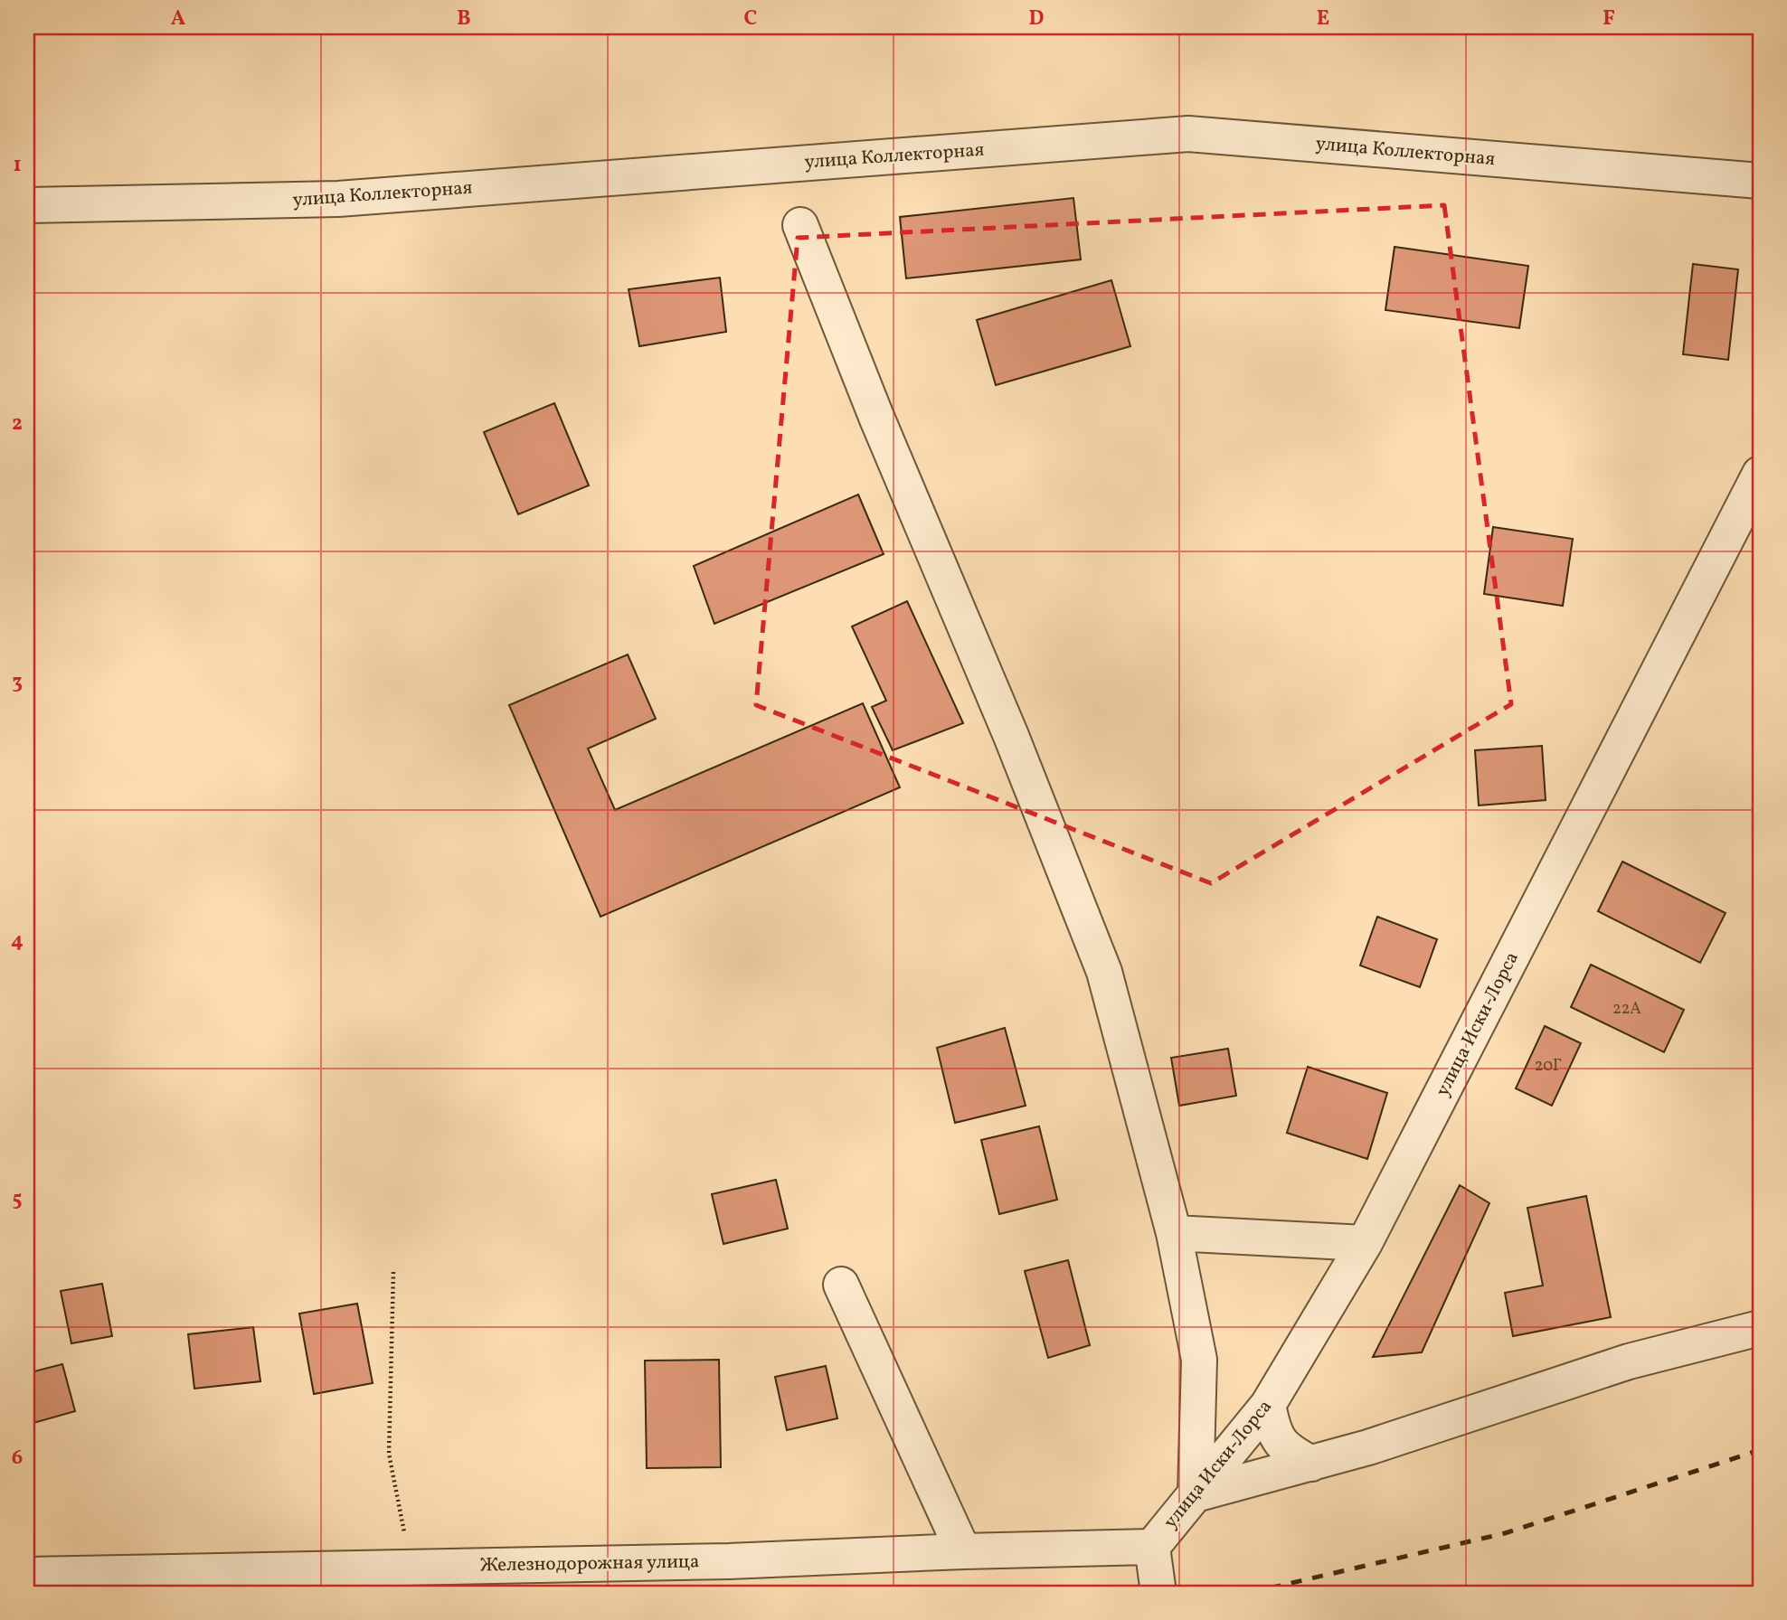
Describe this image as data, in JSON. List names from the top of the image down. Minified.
{"streets":{"street":["улица Коллекторная","улица Иски-Лорса","Железнодорожная улица"]},"crossings":[["улица Иски-Лорса","Железнодорожная улица"]],"house_numbers":["22А","20Г"],"grid":{"columns":["A","B","C","D","E","F"],"rows":["1","2","3","4","5","6"]}}
